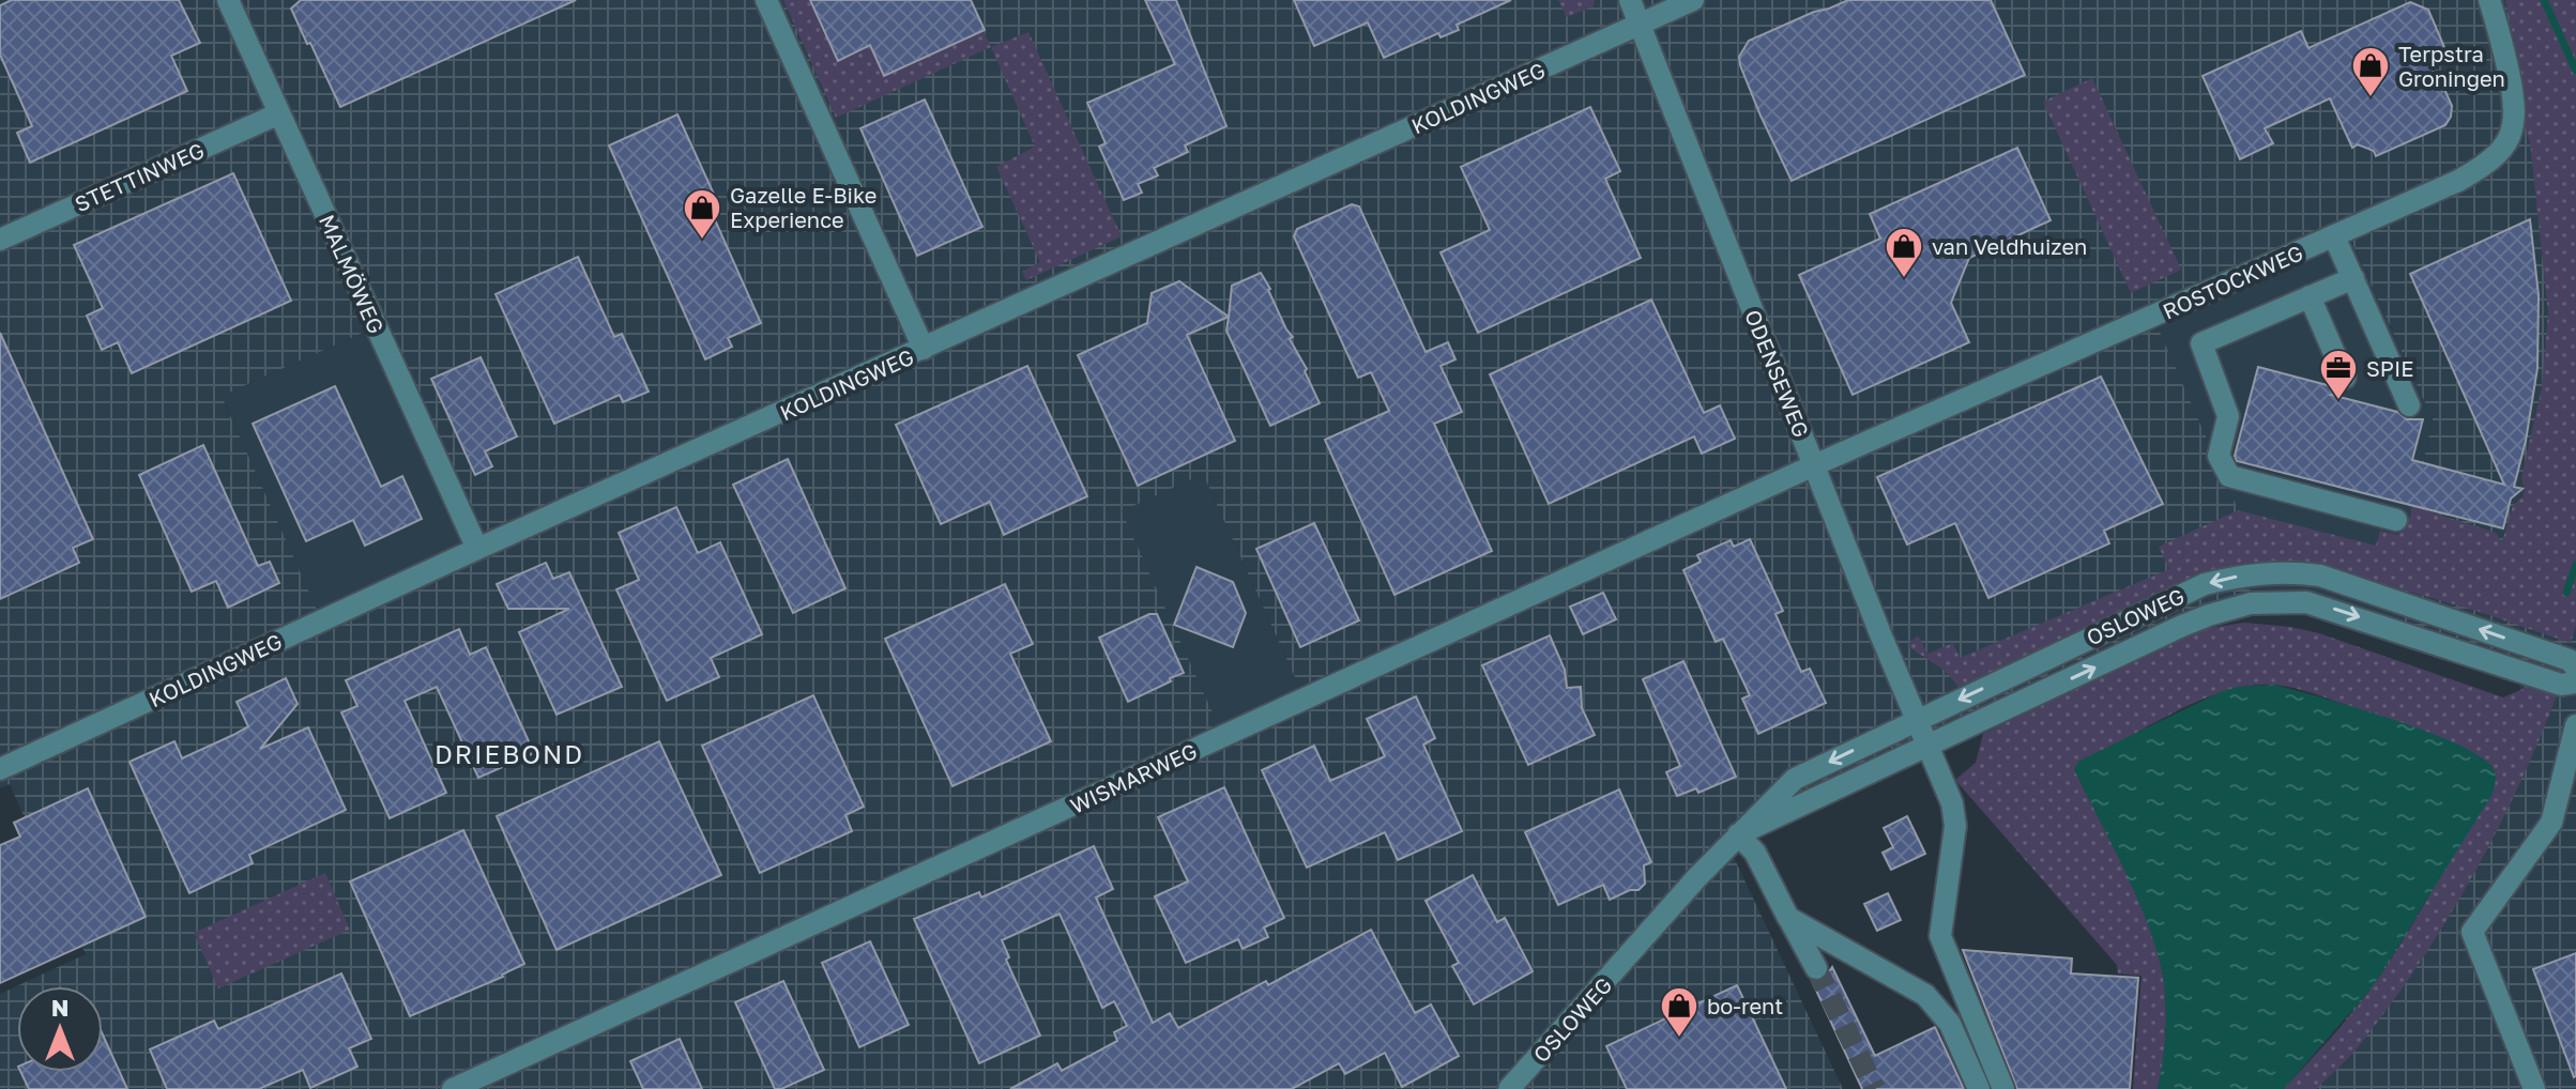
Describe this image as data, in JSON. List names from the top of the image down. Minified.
{"streets":{"street":["KOLDINGWEG","STETTINWEG","MALMÖWEG","ROSTOCKWEG","ODENSEWEG","OSLOWEG","WISMARWEG"]},"crossings":[["KOLDINGWEG","MALMÖWEG"],["KOLDINGWEG","ODENSEWEG"],["STETTINWEG","MALMÖWEG"],["ROSTOCKWEG","ODENSEWEG"],["ROSTOCKWEG","WISMARWEG"],["ODENSEWEG","OSLOWEG"],["ODENSEWEG","WISMARWEG"]],"districts":["DRIEBOND"],"places":{"shop":["Terpstra Groningen","Gazelle E-Bike Experience","van Veldhuizen","bo-rent"],"office":["SPIE"]},"north":"top"}
